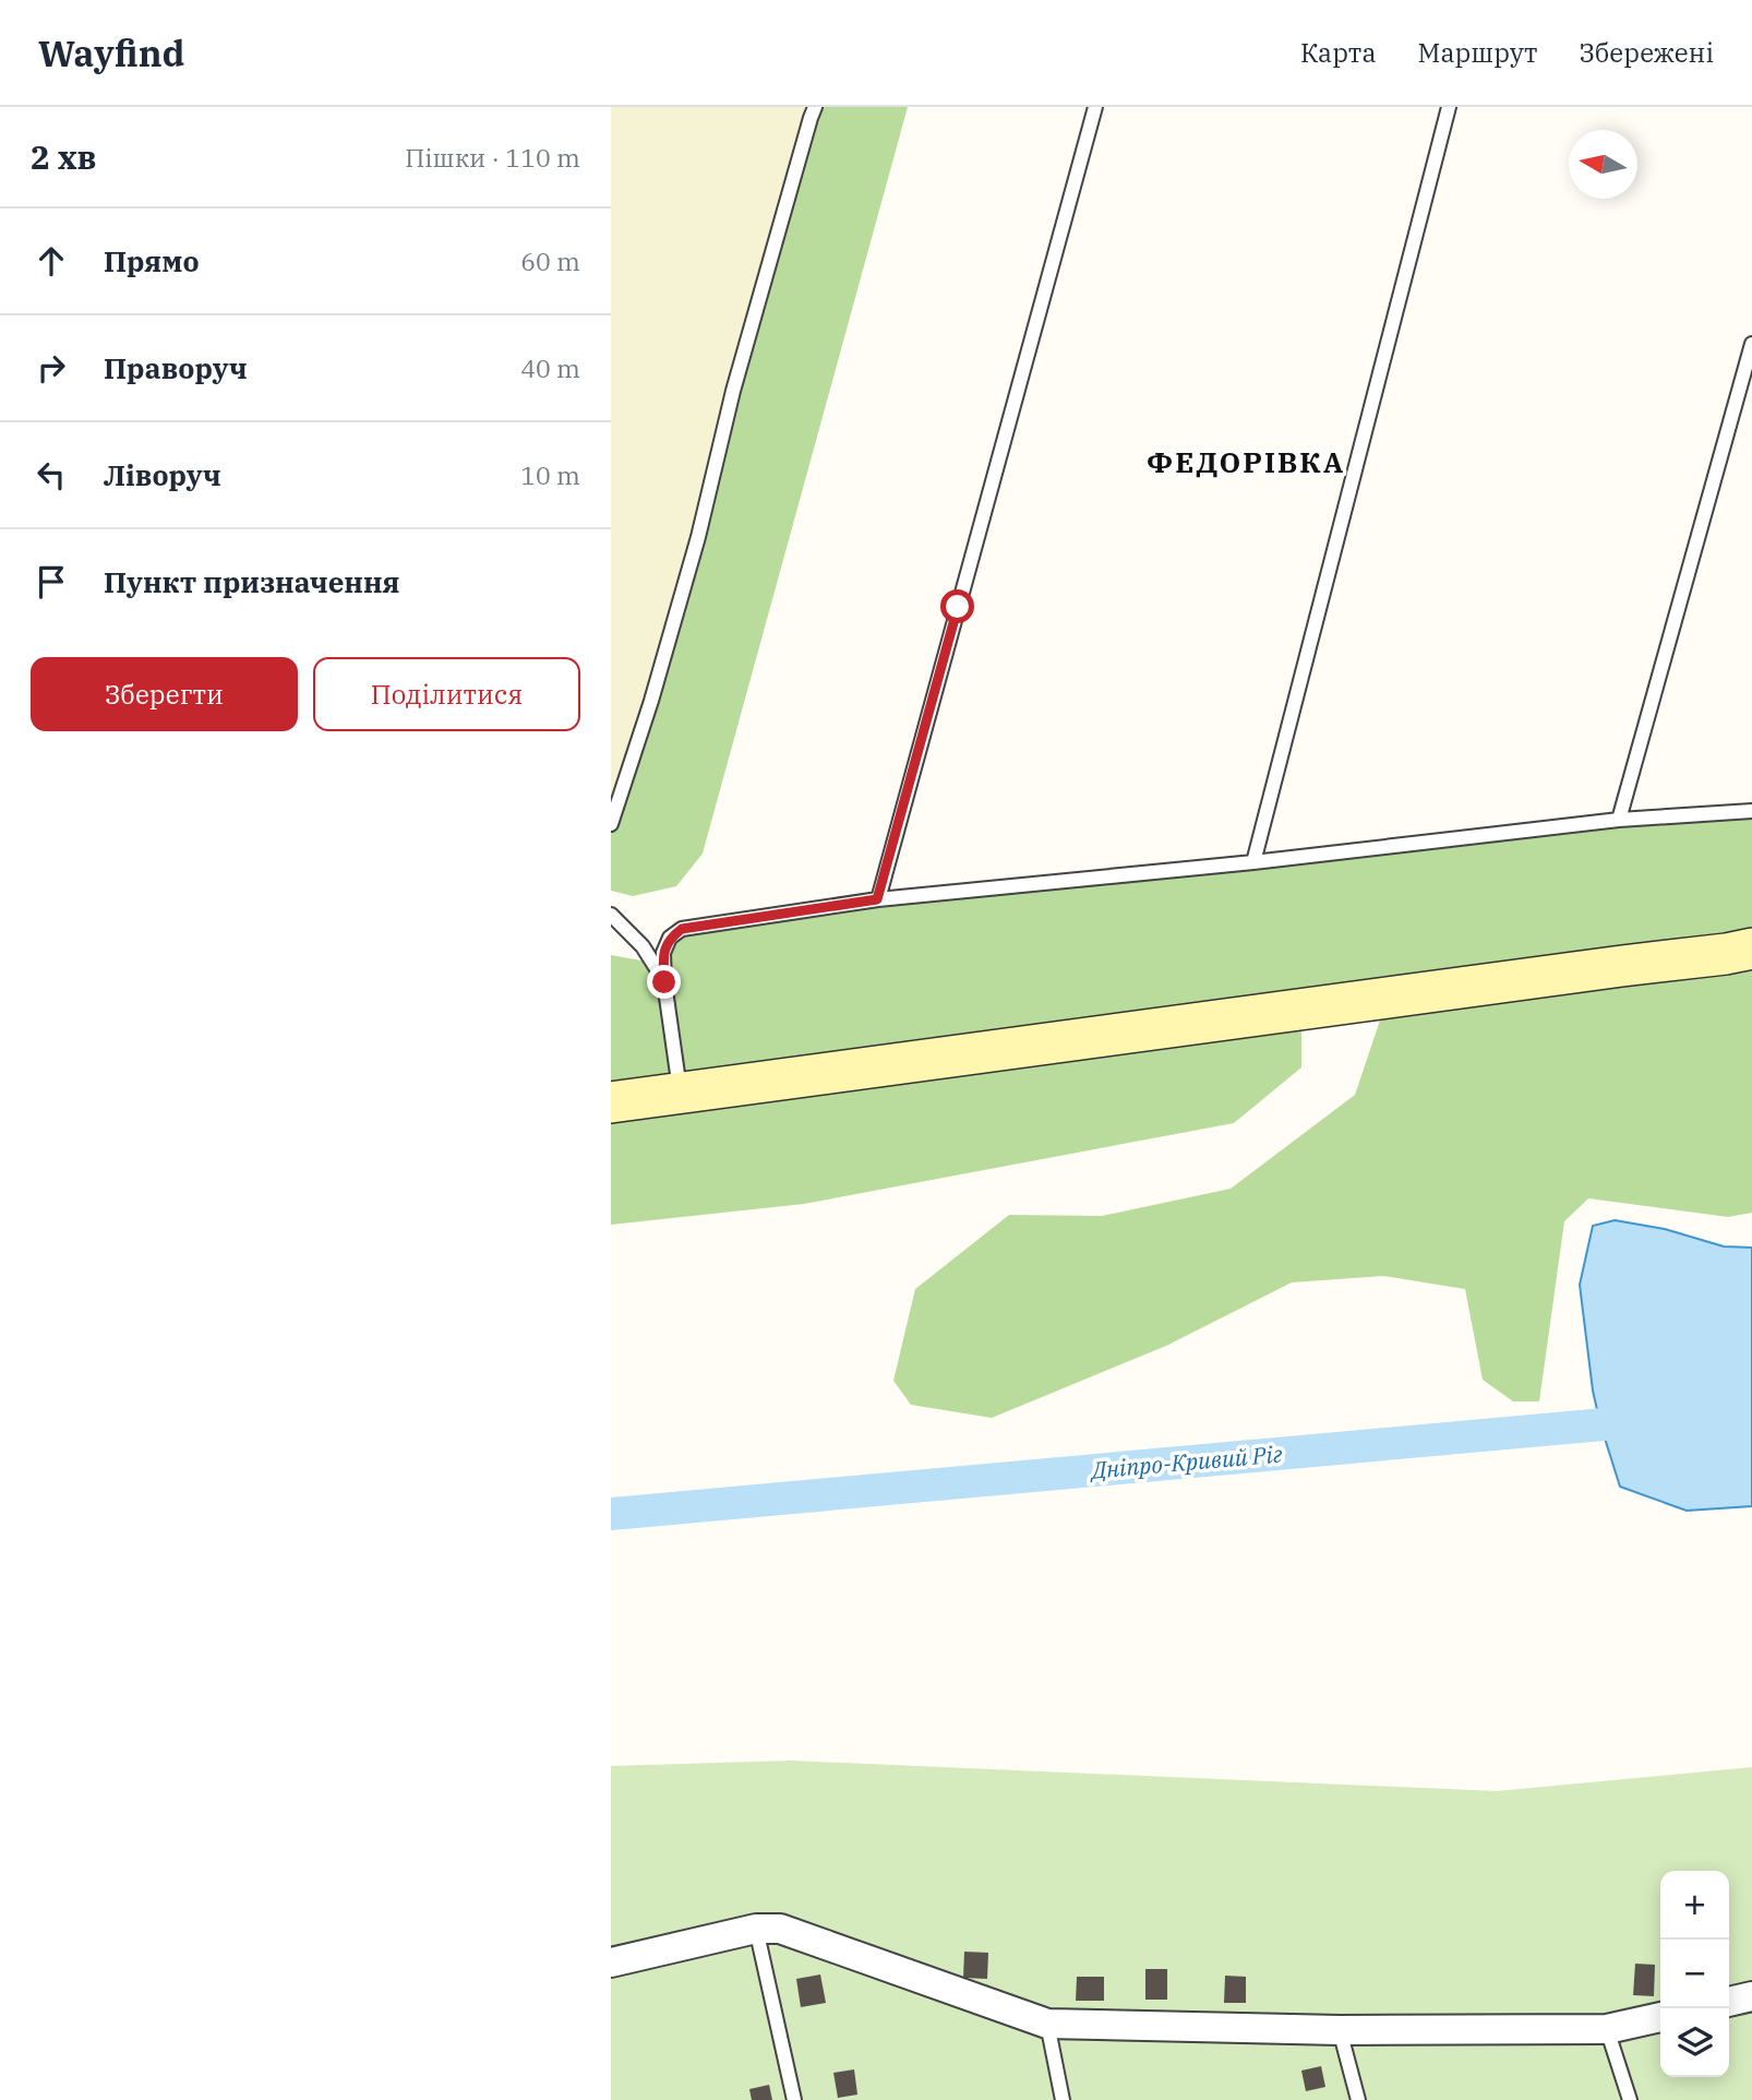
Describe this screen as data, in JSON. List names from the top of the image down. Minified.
{"districts":["ФЕДОРІВКА"],"water":["Дніпро-Кривий Ріг"],"north":"left","page":{"header":"Wayfind","nav":["Карта","Маршрут","Збережені"],"heading":["2 хв","Пішки · 110 m"],"list":[["Прямо","60 m"],["Праворуч","40 m"],["Ліворуч","10 m"],"Пункт призначення"],"buttons":["Зберегти","Поділитися"],"map_buttons":["+","−"]}}
